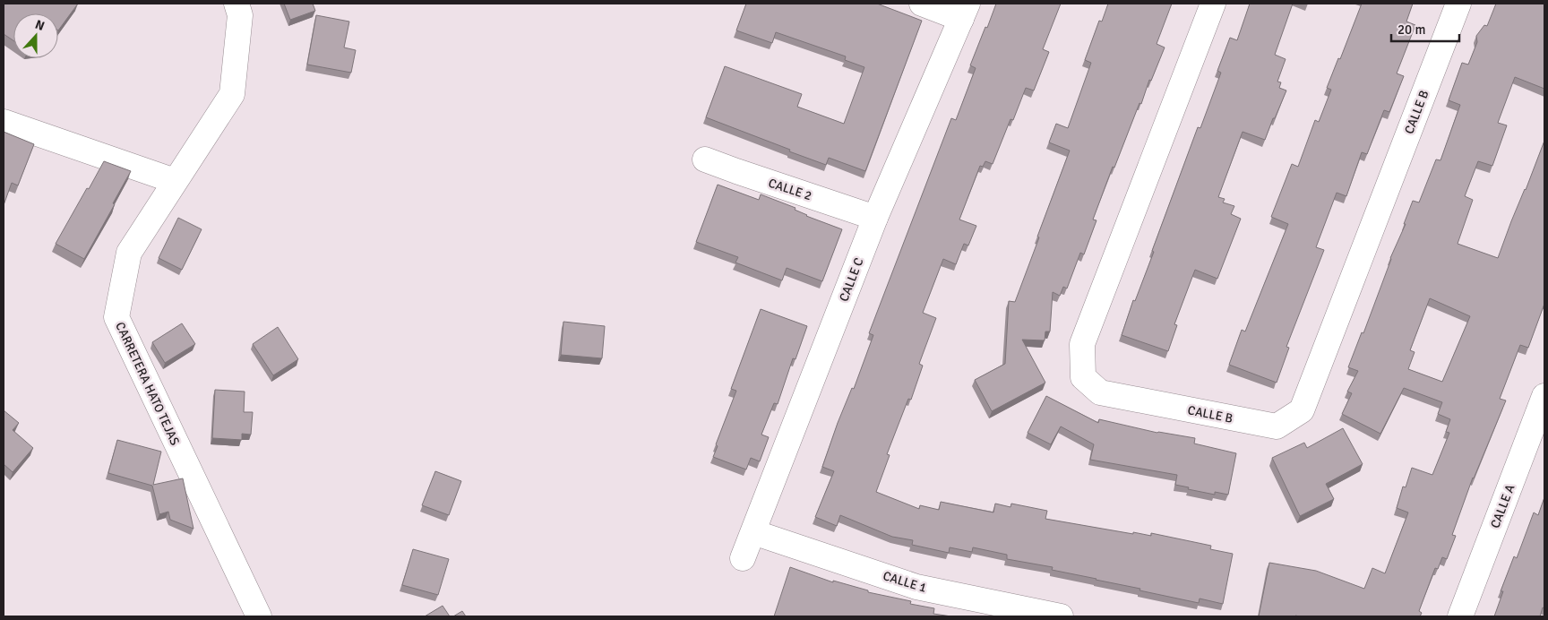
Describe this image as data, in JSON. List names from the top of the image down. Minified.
{"streets":{"street":["CALLE B","CALLE 2","CALLE C","CARRETERA HATO TEJAS","CALLE A","CALLE 1"]},"crossings":[["CALLE 2","CALLE C"],["CALLE C","CALLE 1"]],"scale_bar":"20 m","north":"top"}
